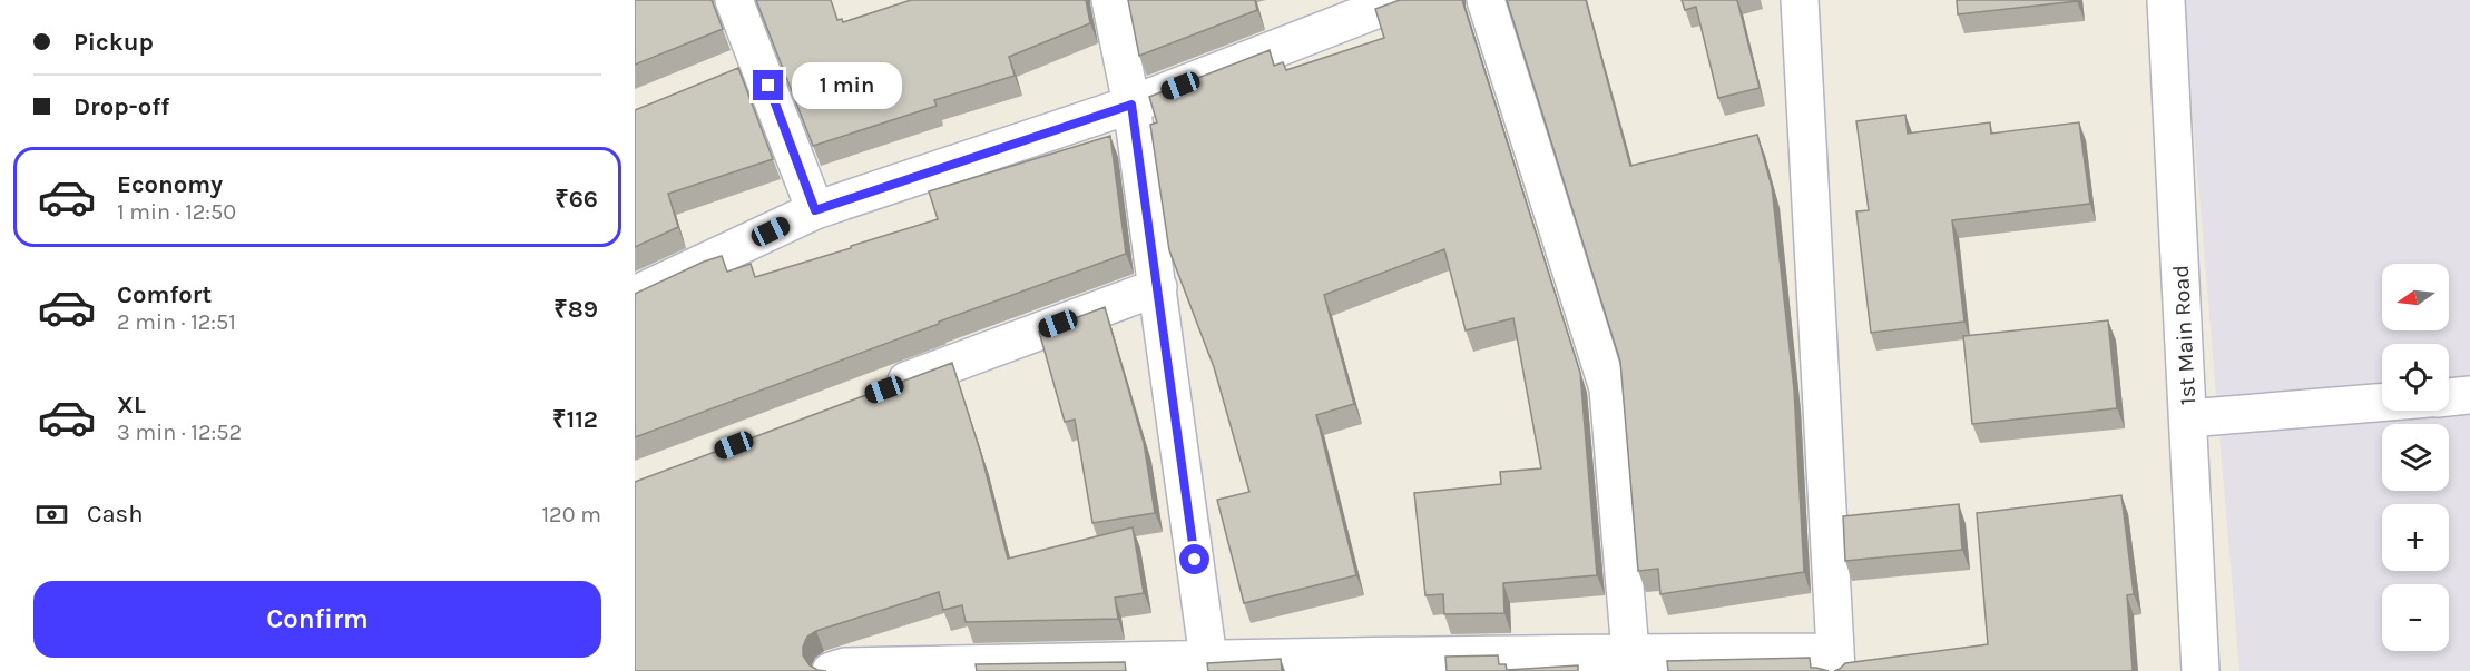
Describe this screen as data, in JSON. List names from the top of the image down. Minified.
{"streets":{"street":["1st Main Road"]},"north":"left","page":{"banner":["Pickup","Drop-off"],"bubble":"1 min","list":[{"name":"Economy","note":"1 min · 12:50","value":"₹66"},{"name":"Comfort","note":"2 min · 12:51","value":"₹89"},{"name":"XL","note":"3 min · 12:52","value":"₹112"}],"map_buttons":["+","−"],"pay":["Cash","120 m"],"buttons":"Confirm"}}
